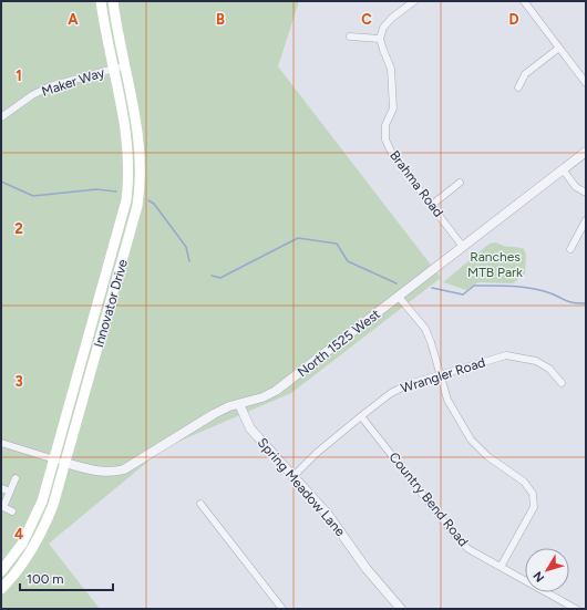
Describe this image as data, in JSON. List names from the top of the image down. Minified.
{"streets":{"main road":["Innovator Drive"],"street":["Maker Way","Brahma Road","North 1525 West","Wrangler Road","Spring Meadow Lane","Country Bend Road"]},"crossings":[["Maker Way","Innovator Drive"],["Brahma Road","North 1525 West"],["Innovator Drive","North 1525 West"],["North 1525 West","Spring Meadow Lane"],["Wrangler Road","Spring Meadow Lane"],["Wrangler Road","Country Bend Road"]],"parks":["Ranches MTB Park"],"scale_bar":"100 m","north":"bottom left","grid":{"columns":["A","B","C","D"],"rows":["1","2","3","4"]}}
